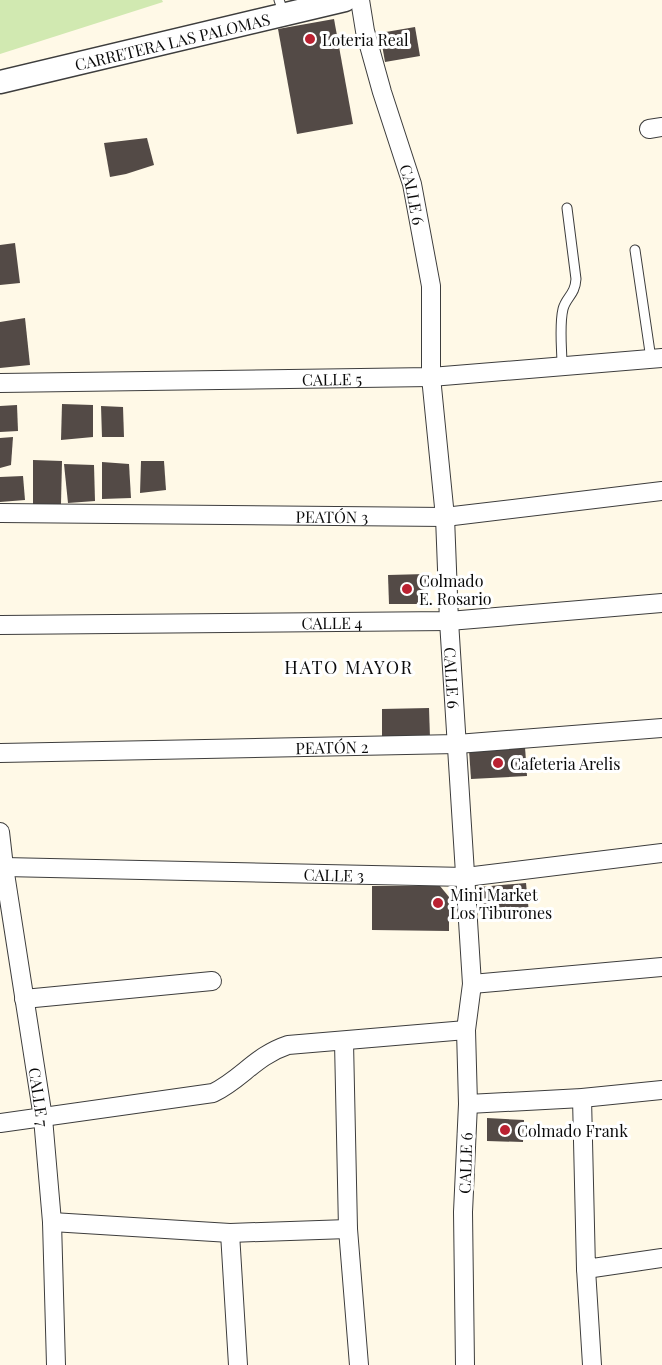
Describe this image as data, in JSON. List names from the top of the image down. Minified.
{"streets":{"street":["CARRETERA LAS PALOMAS","CALLE 6","CALLE 5","PEATÓN 3","CALLE 4","PEATÓN 2","CALLE 3","CALLE 7"]},"crossings":[["CALLE 6","CALLE 5"],["CALLE 6","PEATÓN 3"],["CALLE 6","CALLE 4"],["CALLE 6","PEATÓN 2"],["CALLE 6","CALLE 3"],["CALLE 3","CALLE 7"]],"districts":["HATO MAYOR"],"places":["Loteria Real","Colmado E. Rosario","Cafeteria Arelis","Mini Market Los Tiburones","Colmado Frank"]}
